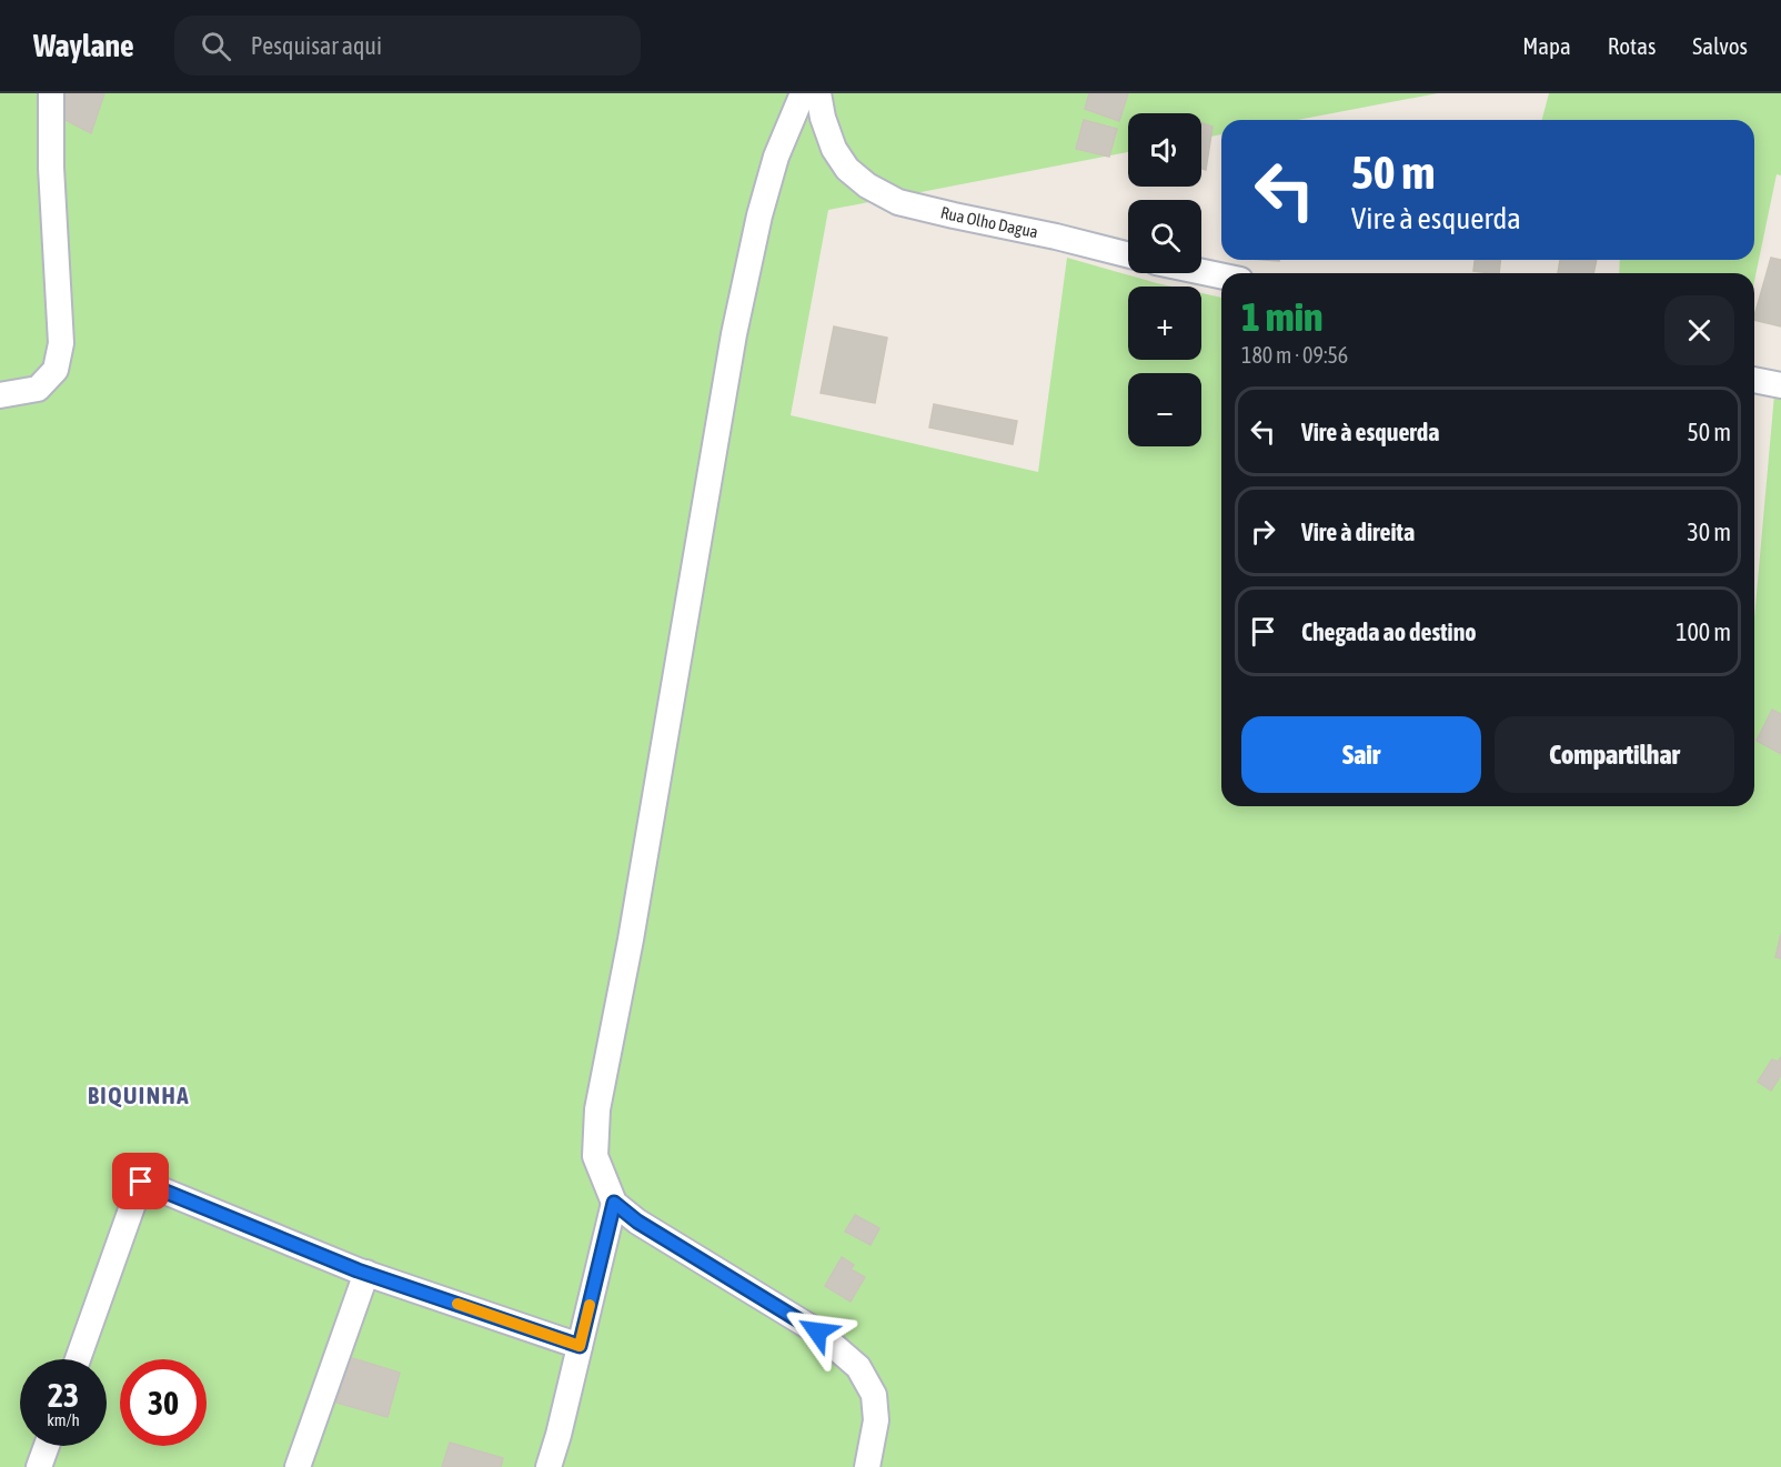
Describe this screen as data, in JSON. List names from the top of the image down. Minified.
{"streets":{"street":["Rua Olho Dagua"]},"districts":["BIQUINHA"],"page":{"header":"Waylane","search":"Pesquisar aqui","nav":["Mapa","Rotas","Salvos"],"map_buttons":["+","−"],"turn":["50 m","Vire à esquerda"],"heading":["1 min","180 m · 09:56"],"list":[{"name":"Vire à esquerda","value":"50 m"},{"name":"Vire à direita","value":"30 m"},{"name":"Chegada ao destino","value":"100 m"}],"buttons":["Sair","Compartilhar"],"speed":"23 km/h","limit":"30"}}
